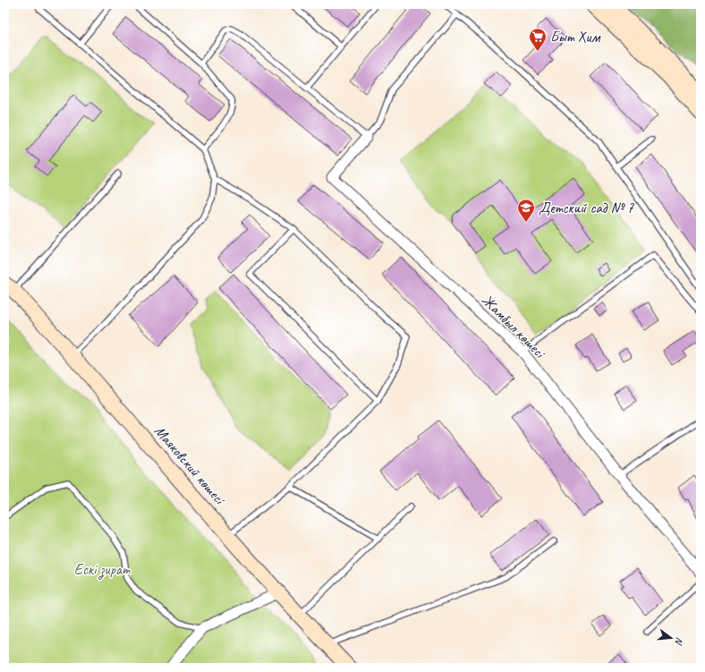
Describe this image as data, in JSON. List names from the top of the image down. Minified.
{"streets":{"main road":["Маяковский көшесі"],"street":["Жамбыл көшесі"]},"parks":["Ескі зират"],"places":{"supermarket":["Быт Хим"],"school or university":["Детский сад № 7"]},"north":"right"}
